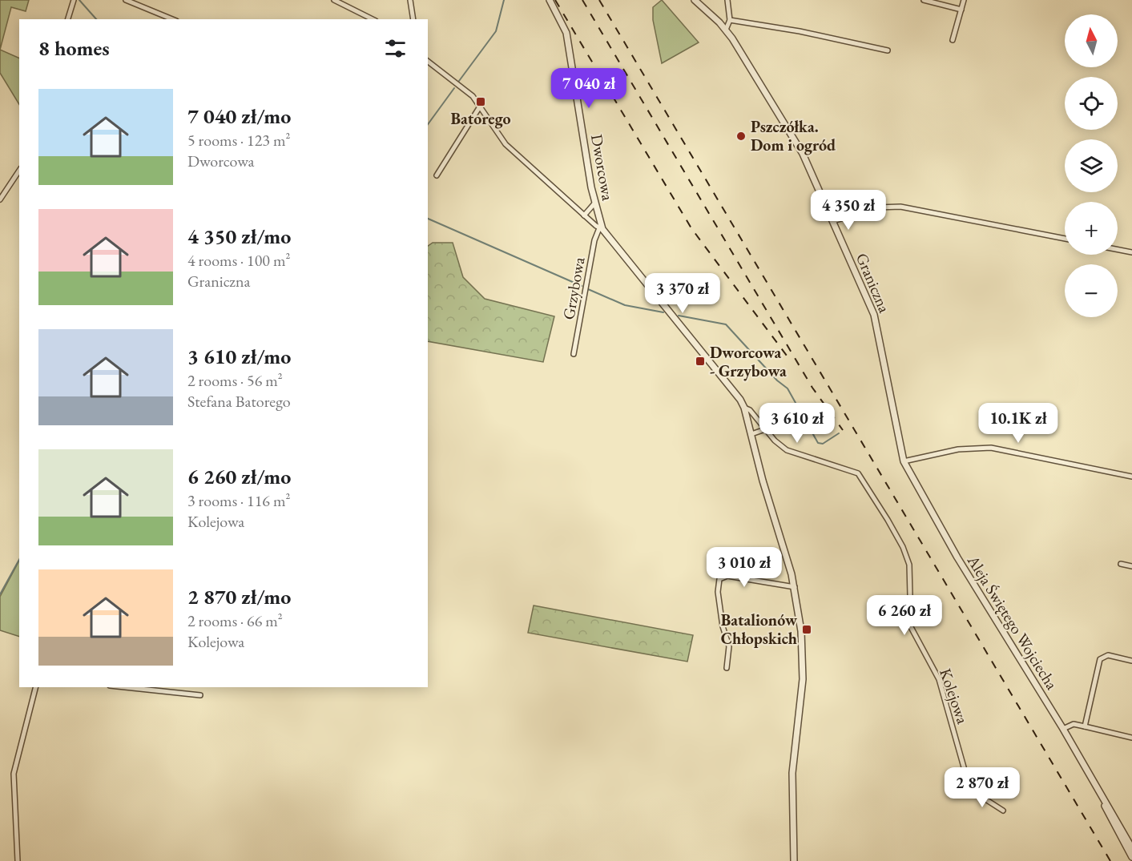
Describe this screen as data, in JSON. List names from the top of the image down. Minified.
{"streets":{"street":["Dworcowa","Graniczna","Grzybowa","Aleja Świętego Wojciecha","Kolejowa"]},"crossings":[["Dworcowa","Grzybowa"],["Graniczna","Aleja Świętego Wojciecha"]],"places":{"transit":["Batorego","Dworcowa - Grzybowa","Batalionów Chłopskich"],"other":["Pszczółka. Dom i ogród"]},"north":"top","page":{"map_buttons":["+","−"],"heading":"8 homes","price":["7 040 zł","4 350 zł","3 370 zł","3 610 zł","10.1K zł","3 010 zł","6 260 zł","2 870 zł"],"list":[{"name":"7 040 zł/mo","note":"5 rooms · 123 m² · Dworcowa"},{"name":"4 350 zł/mo","note":"4 rooms · 100 m² · Graniczna"},{"name":"3 610 zł/mo","note":"2 rooms · 56 m² · Stefana Batorego"},{"name":"6 260 zł/mo","note":"3 rooms · 116 m² · Kolejowa"},{"name":"2 870 zł/mo","note":"2 rooms · 66 m² · Kolejowa"}]}}
